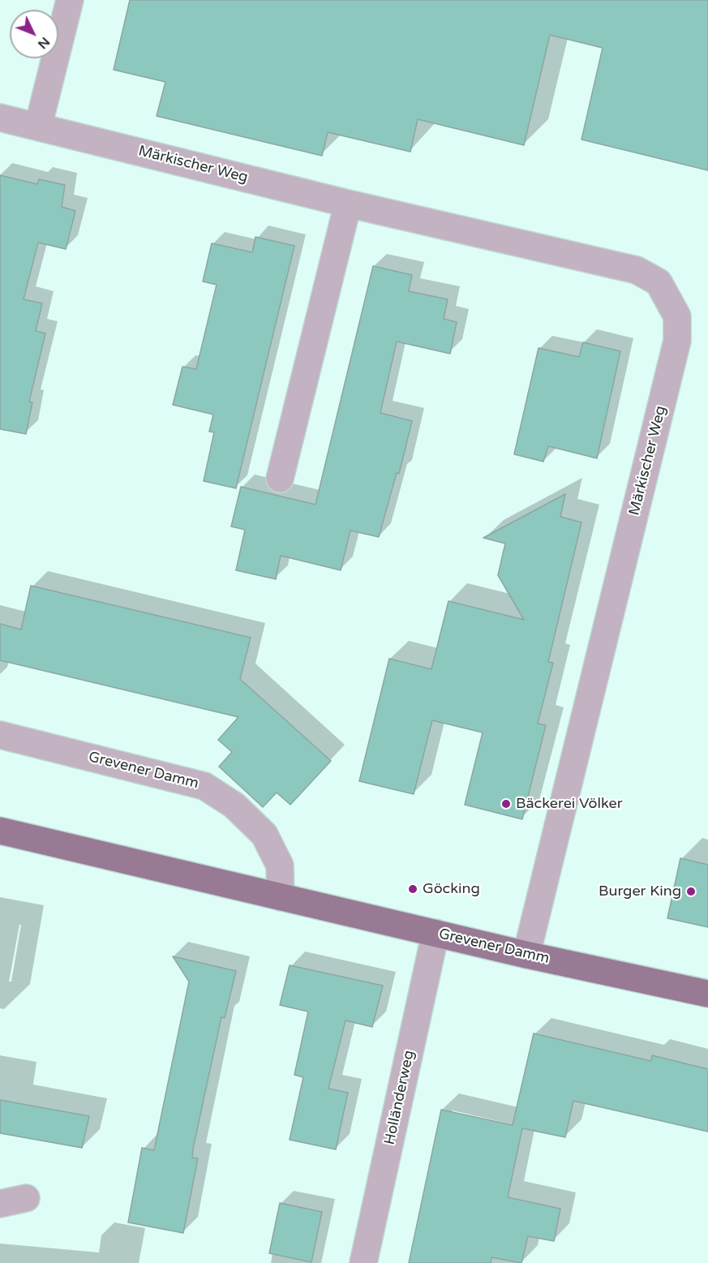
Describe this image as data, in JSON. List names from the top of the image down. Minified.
{"streets":{"main road":["Grevener Damm"],"street":["Märkischer Weg","Holländerweg"]},"crossings":[["Märkischer Weg","Grevener Damm"],["Grevener Damm","Holländerweg"]],"places":["Bäckerei Völker","Göcking","Burger King"],"north":"bottom right"}
